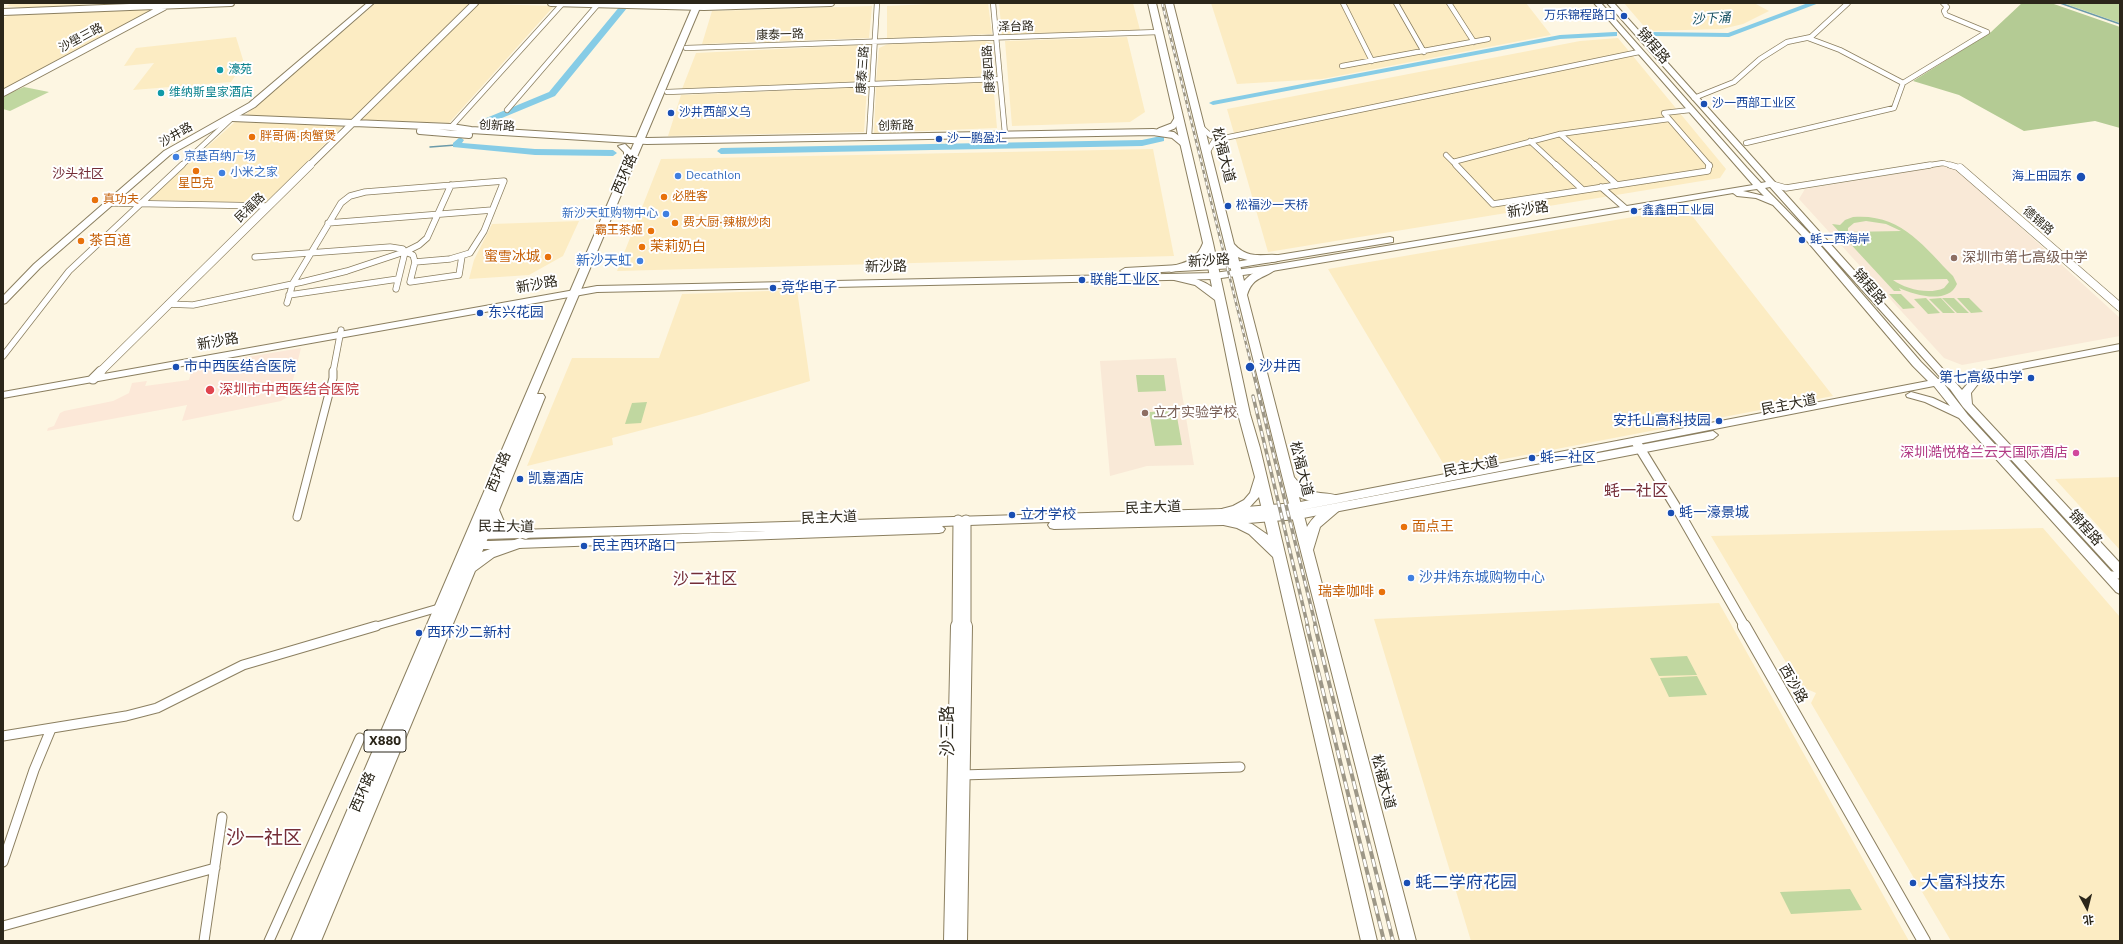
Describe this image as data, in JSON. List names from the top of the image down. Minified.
{"streets":{"main road":["锦程路","沙井路","松福大道","西环路","新沙路","民主大道","X880"],"street":["泽台路","康泰一路","沙壆三路","康泰四路","康泰三路","创新路","民福路","德锦路","西沙路","沙三路"]},"crossings":[["泽台路","康泰一路"],["泽台路","康泰四路"],["泽台路","康泰三路"],["康泰一路","康泰三路"],["康泰一路","西环路"],["锦程路","新沙路"],["锦程路","民主大道"],["康泰四路","创新路"],["康泰三路","创新路"],["创新路","沙井路"],["创新路","西环路"],["创新路","民福路"],["松福大道","新沙路"],["松福大道","民主大道"],["西环路","新沙路"],["西环路","民主大道"],["民福路","新沙路"],["民主大道","西沙路"],["民主大道","沙三路"]],"districts":["沙头社区","蚝一社区","沙二社区","沙一社区"],"water":["沙下涌"],"places":["万乐锦程路口","濠苑","维纳斯皇家酒店","沙一西部工业区","沙井西部义乌","胖哥俩·肉蟹煲","沙一鹏盈汇","京基百纳广场","星巴克","小米之家","Decathlon","海上田园东","必胜客","真功夫","松福沙一天桥","鑫鑫田工业园","新沙天虹购物中心","费大厨·辣椒炒肉","霸王茶姬","蚝二西海岸","茶百道","茉莉奶白","蜜雪冰城","深圳市第七高级中学","新沙天虹","联能工业区","竞华电子","东兴花园","市中西医结合医院","沙井西","第七高级中学","深圳市中西医结合医院","立才实验学校","安托山高科技园","深圳澔悦格兰云天国际酒店","蚝一社区","凯嘉酒店","蚝一濠景城","立才学校","面点王","民主西环路口","沙井炜东城购物中心","瑞幸咖啡","西环沙二新村","蚝二学府花园","大富科技东"],"north":"bottom"}
